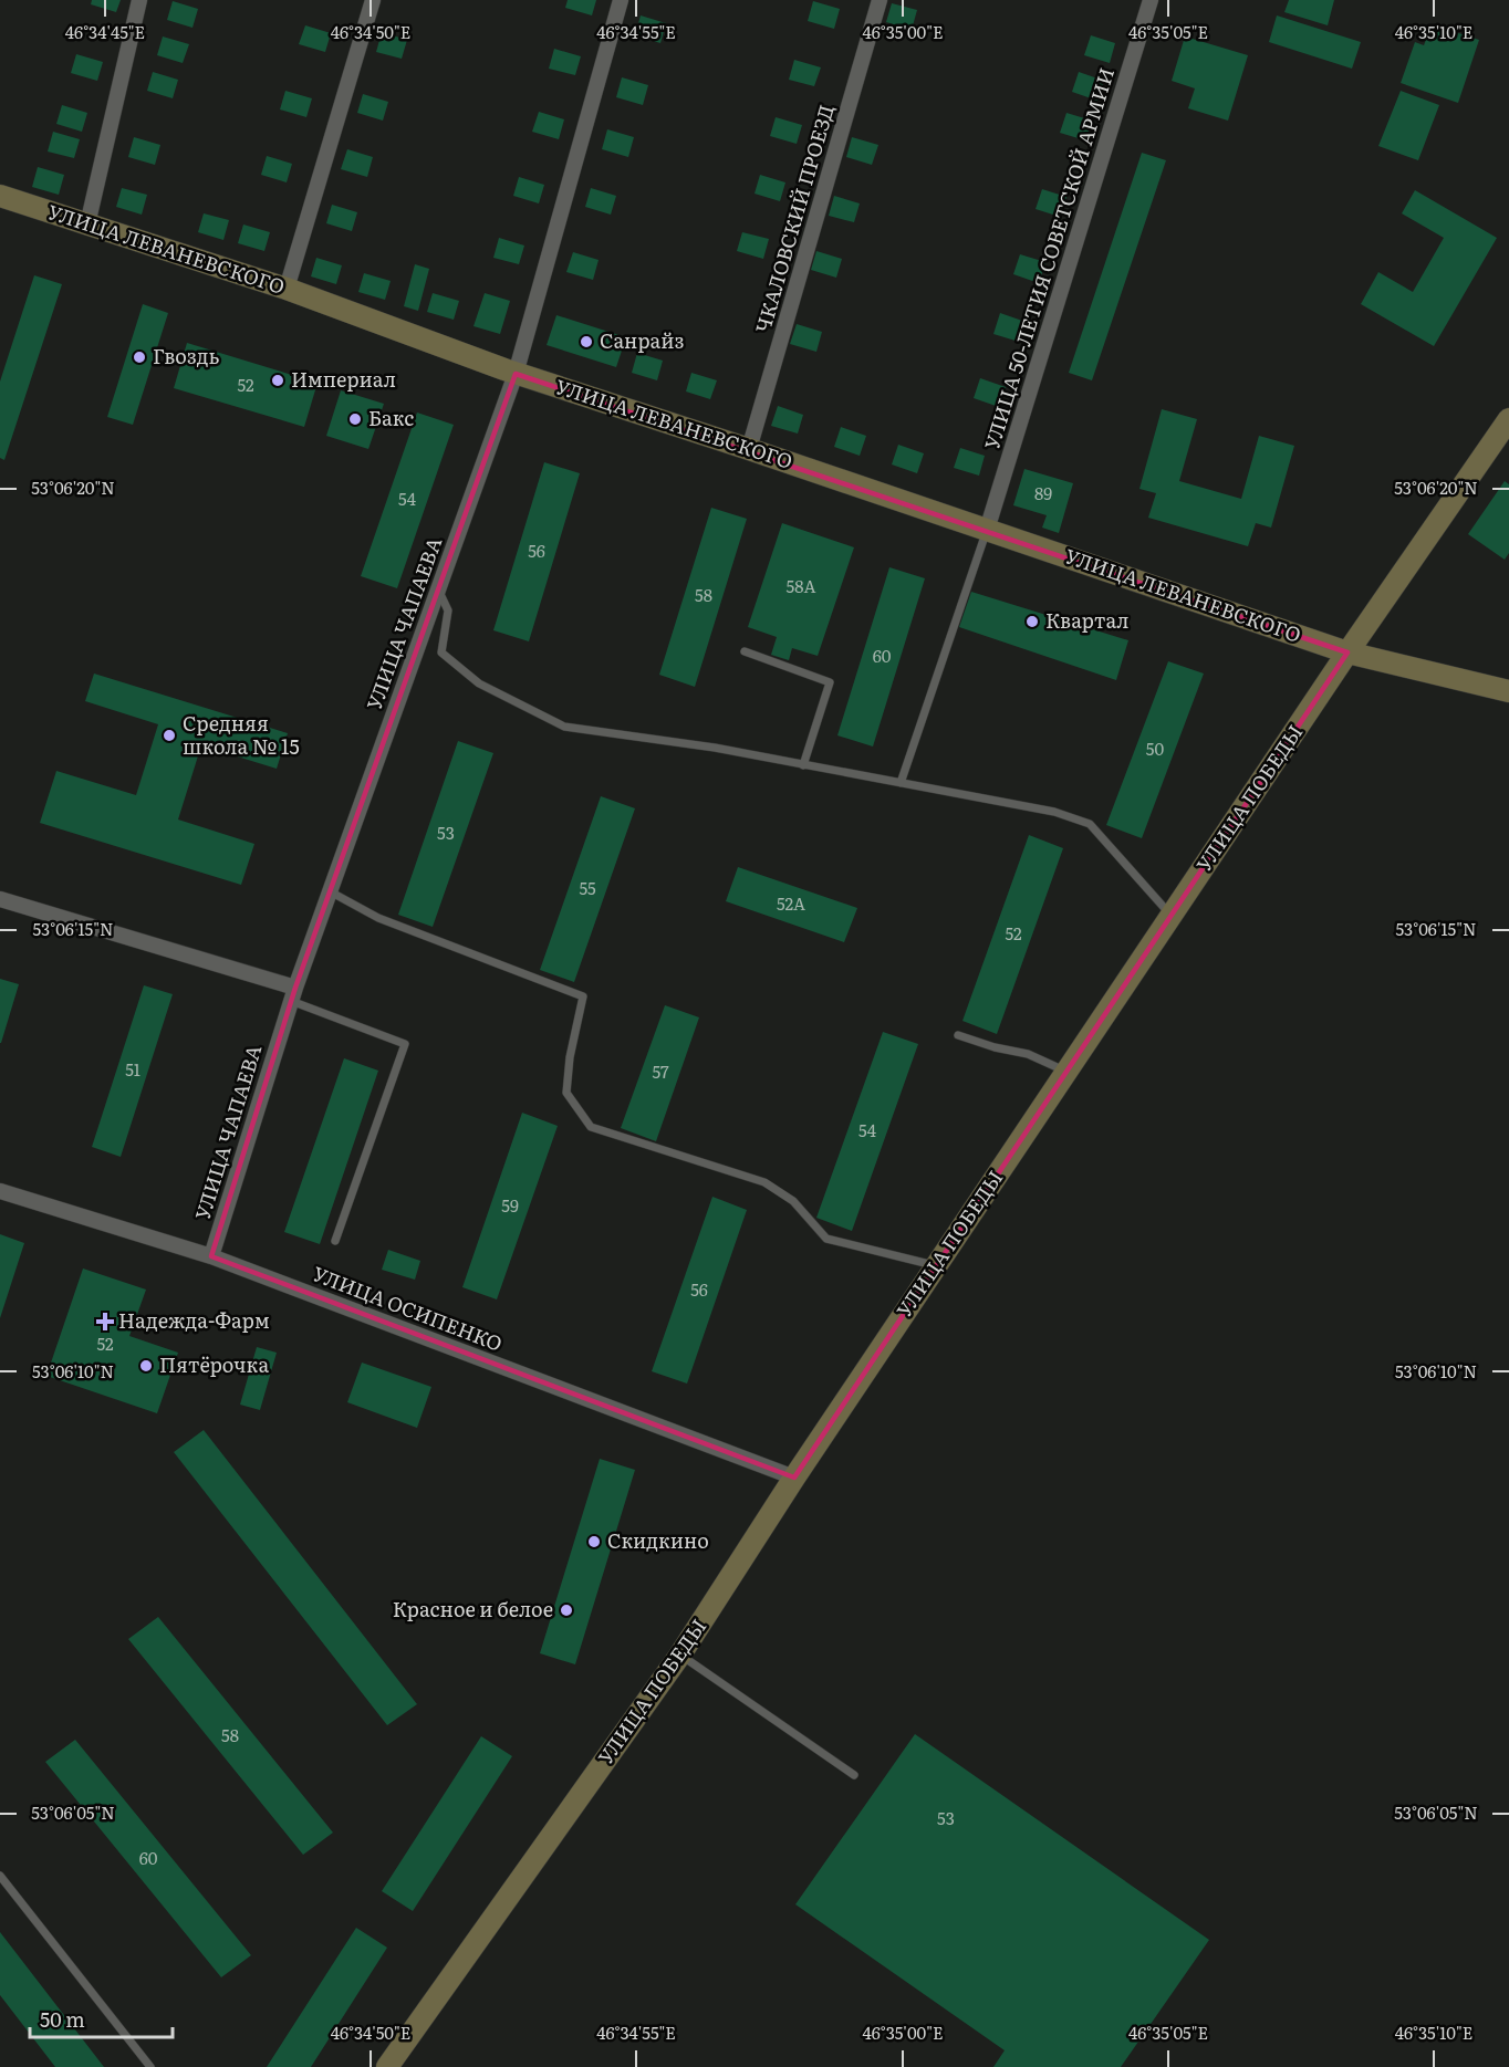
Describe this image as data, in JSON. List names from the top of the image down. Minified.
{"streets":{"street":["ЧКАЛОВСКИЙ ПРОЕЗД","УЛИЦА ЛЕВАНЕВСКОГО","УЛИЦА 50-ЛЕТИЯ СОВЕТСКОЙ АРМИИ","УЛИЦА ЧАПАЕВА","УЛИЦА ПОБЕДЫ","УЛИЦА ОСИПЕНКО"]},"crossings":[["ЧКАЛОВСКИЙ ПРОЕЗД","УЛИЦА ЛЕВАНЕВСКОГО"],["УЛИЦА ЛЕВАНЕВСКОГО","УЛИЦА 50-ЛЕТИЯ СОВЕТСКОЙ АРМИИ"],["УЛИЦА ЛЕВАНЕВСКОГО","УЛИЦА ЧАПАЕВА"],["УЛИЦА ЛЕВАНЕВСКОГО","УЛИЦА ПОБЕДЫ"],["УЛИЦА ЧАПАЕВА","УЛИЦА ОСИПЕНКО"],["УЛИЦА ПОБЕДЫ","УЛИЦА ОСИПЕНКО"]],"places":{"other":["Санрайз","Гвоздь","Империал","Бакс","Квартал","Средняя школа № 15","Пятёрочка","Скидкино","Красное и белое"],"health":["Надежда-Фарм"]},"house_numbers":["52","89","54","56","58А","58","60","50","53","55","52А","52","51","57","54","59","56","52","58","53","60"],"scale_bar":"50 m","coordinates":["46°34'45\"E","46°34'50\"E","46°34'55\"E","46°35'00\"E","46°35'05\"E","46°35'10\"E","53°06'20\"N","53°06'15\"N","53°06'10\"N","53°06'05\"N"]}
